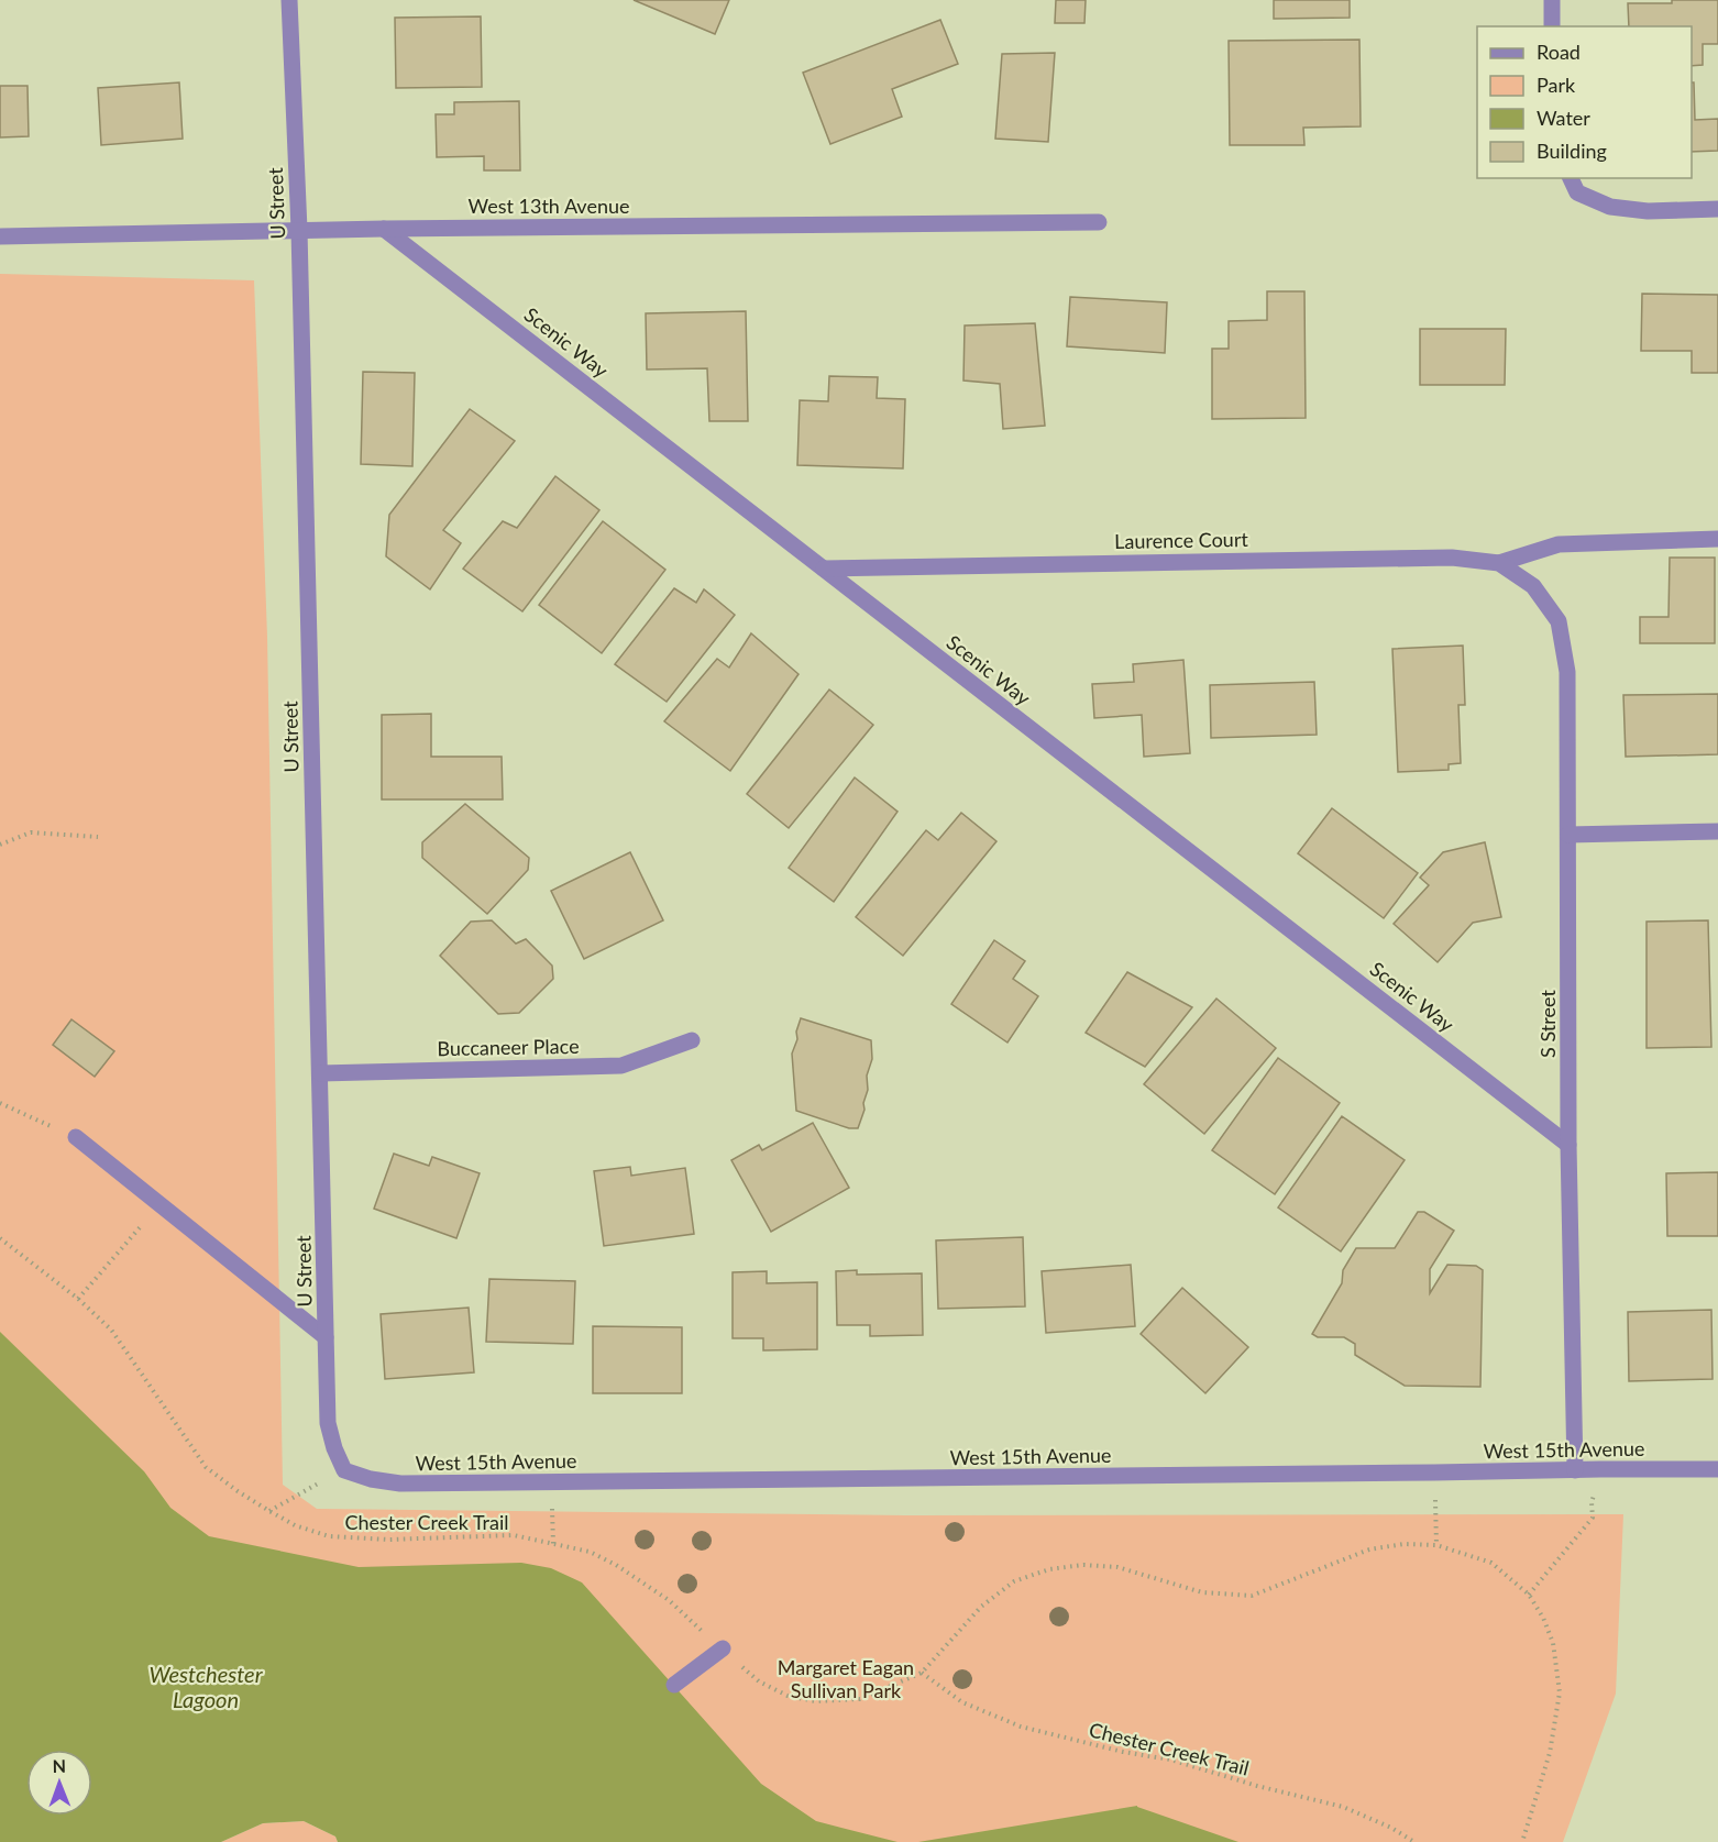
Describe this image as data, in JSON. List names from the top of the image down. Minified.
{"streets":{"street":["U Street","West 13th Avenue","Scenic Way","Laurence Court","S Street","Buccaneer Place","West 15th Avenue"],"path":["Chester Creek Trail"]},"crossings":[["U Street","West 13th Avenue"],["U Street","Buccaneer Place"],["U Street","West 15th Avenue"],["West 13th Avenue","Scenic Way"],["Scenic Way","Laurence Court"],["Scenic Way","S Street"],["Laurence Court","S Street"],["S Street","West 15th Avenue"]],"water":["Westchester Lagoon"],"parks":["Margaret Eagan Sullivan Park"],"legend":["Road","Park","Water","Building"],"north":"top"}
